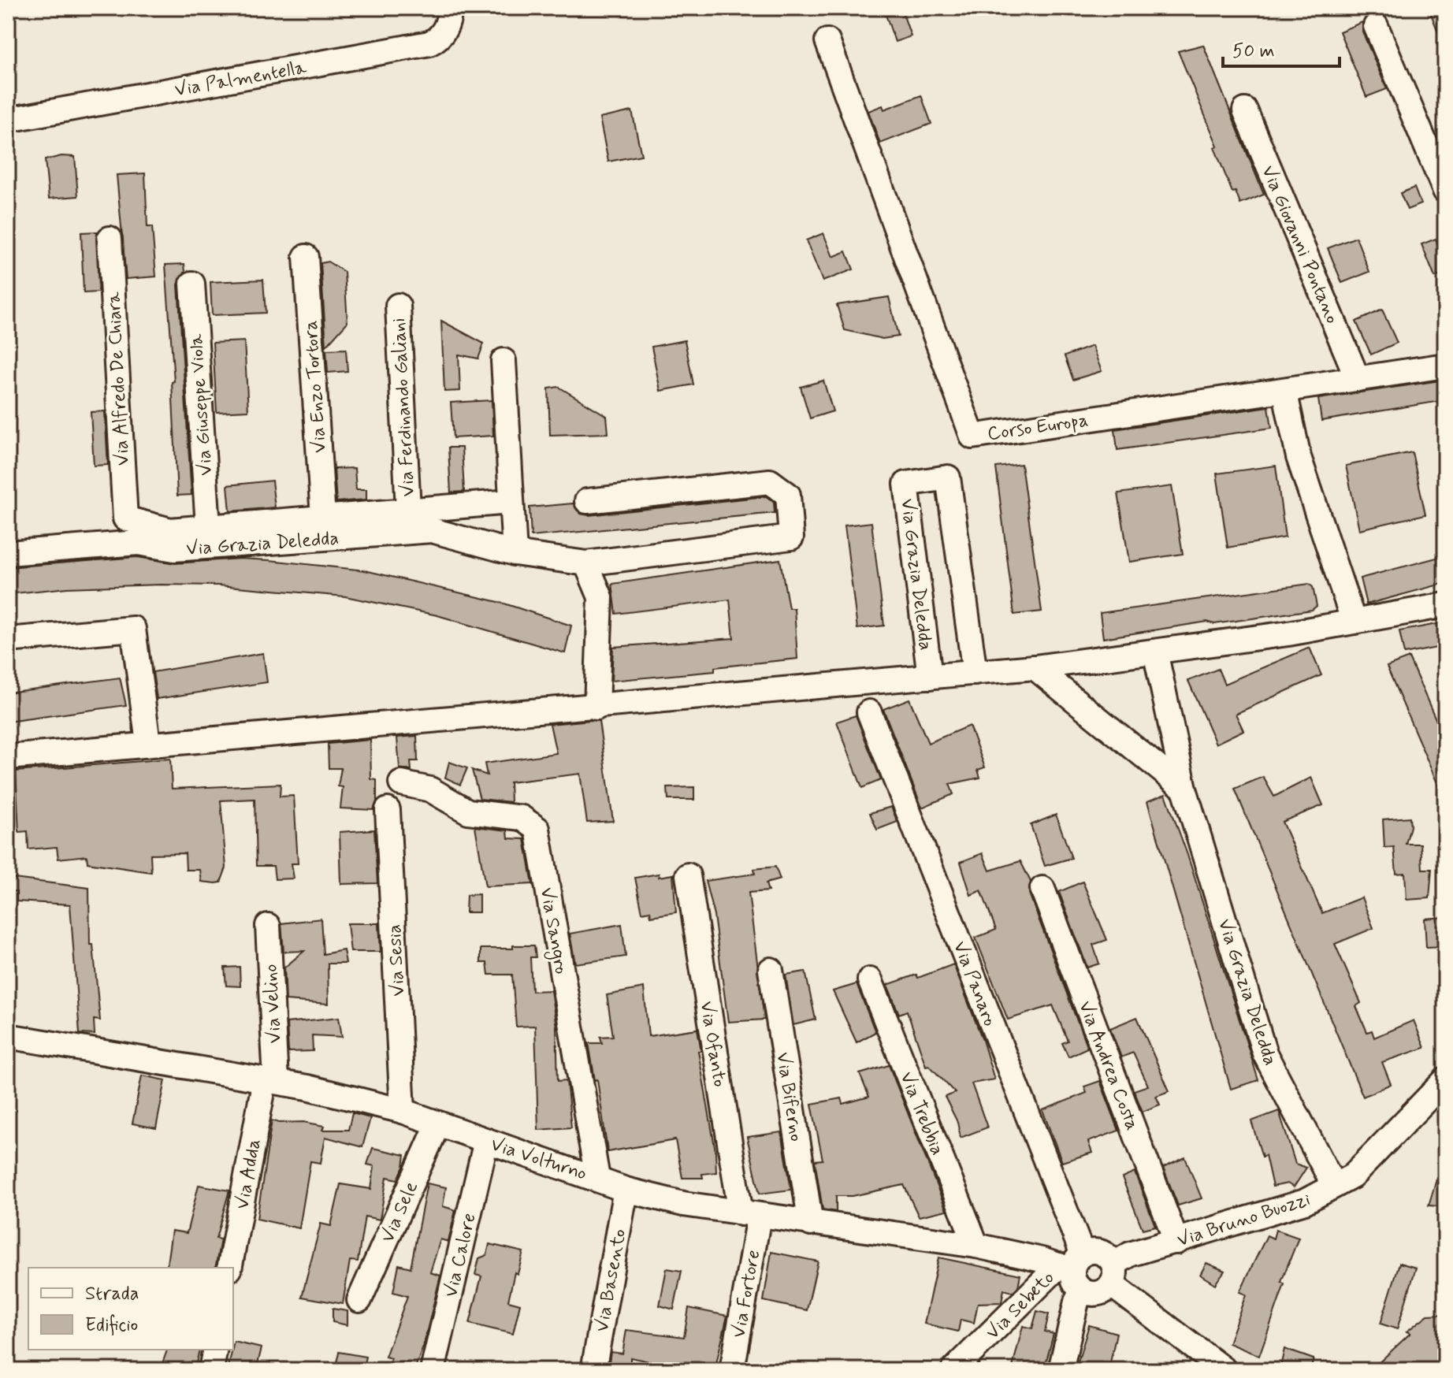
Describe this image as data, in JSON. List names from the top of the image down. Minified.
{"streets":{"street":["Via Palmentella","Via Giovanni Pontano","Via Alfredo De Chiara","Via Enzo Tortora","Via Giuseppe Viola","Via Ferdinando Galiani","Corso Europa","Via Grazia Deledda","Via Sangro","Via Sesia","Via Panaro","Via Velino","Via Ofanto","Via Andrea Costa","Via Biferno","Via Trebbia","Via Volturno","Via Adda","Via Sele","Via Bruno Buozzi","Via Calore","Via Basento","Via Fortore","Via Sebeto"]},"crossings":[["Via Giovanni Pontano","Corso Europa"],["Via Alfredo De Chiara","Via Giuseppe Viola"],["Via Grazia Deledda","Via Bruno Buozzi"],["Via Sangro","Via Volturno"],["Via Sesia","Via Volturno"],["Via Panaro","Via Volturno"],["Via Panaro","Via Bruno Buozzi"],["Via Panaro","Via Sebeto"],["Via Velino","Via Volturno"],["Via Velino","Via Adda"],["Via Ofanto","Via Volturno"],["Via Ofanto","Via Fortore"],["Via Andrea Costa","Via Bruno Buozzi"],["Via Biferno","Via Volturno"],["Via Trebbia","Via Volturno"],["Via Volturno","Via Adda"],["Via Volturno","Via Sele"],["Via Volturno","Via Bruno Buozzi"],["Via Volturno","Via Calore"],["Via Volturno","Via Basento"],["Via Volturno","Via Fortore"],["Via Volturno","Via Sebeto"],["Via Bruno Buozzi","Via Sebeto"]],"legend":["Strada","Edificio"],"scale_bar":"50 m"}
